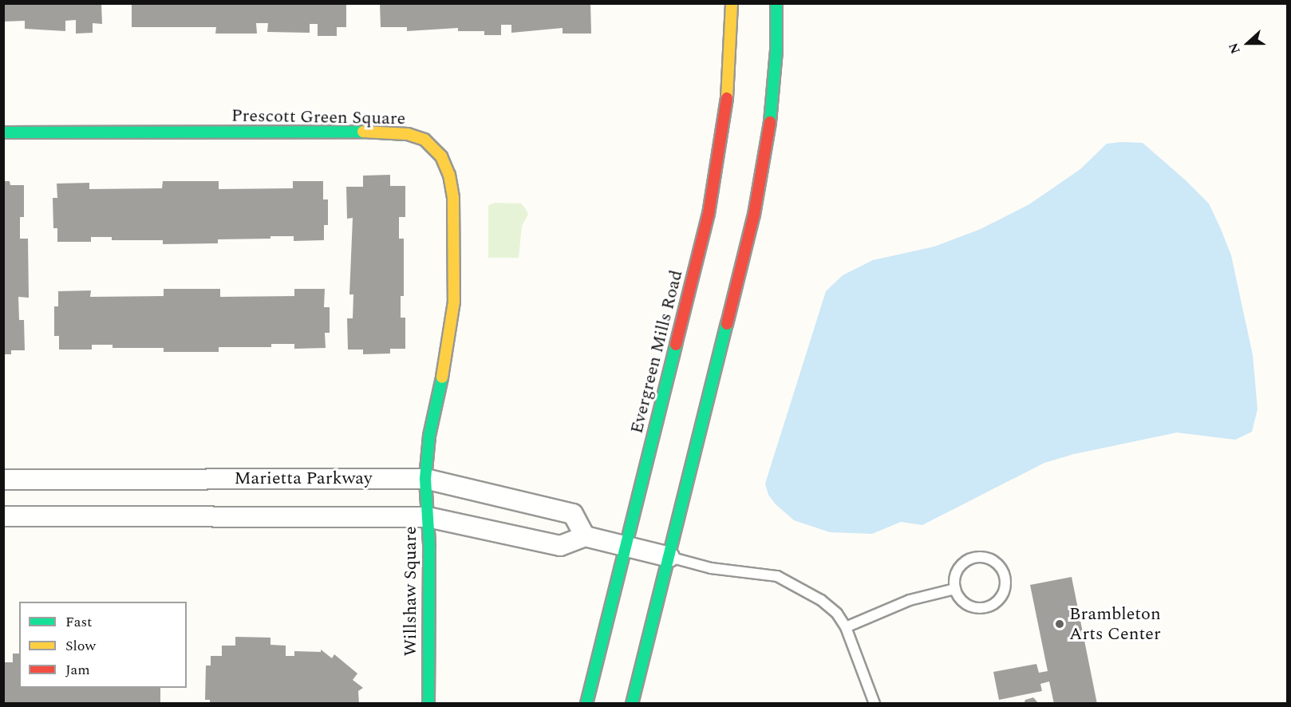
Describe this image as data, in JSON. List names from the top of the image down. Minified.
{"streets":{"main road":["Prescott Green Square","Evergreen Mills Road","Willshaw Square"],"street":["Marietta Parkway"]},"crossings":[["Prescott Green Square","Marietta Parkway"],["Prescott Green Square","Willshaw Square"],["Marietta Parkway","Willshaw Square"]],"places":["Brambleton Arts Center"],"legend":["Fast","Slow","Jam"],"north":"left"}
